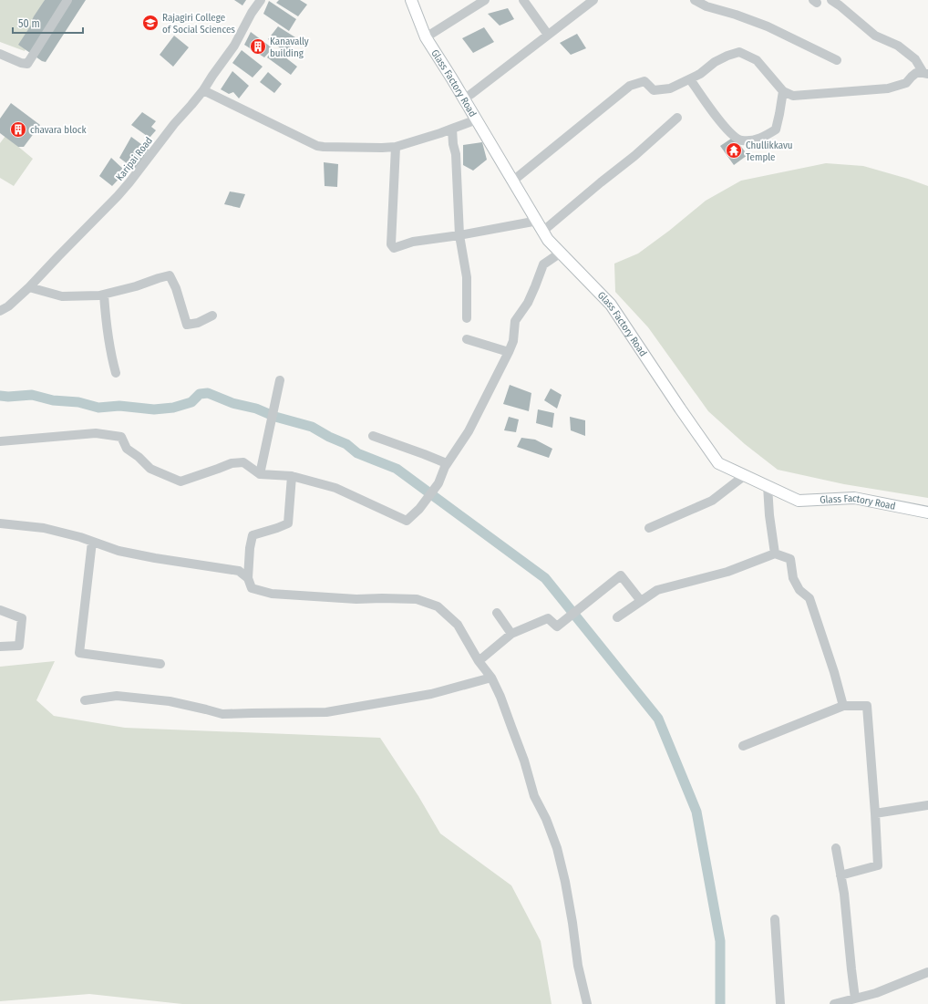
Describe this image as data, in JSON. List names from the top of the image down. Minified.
{"streets":{"main road":["Glass Factory Road"],"street":["Karipai Road"]},"places":{"school or university":["Rajagiri College of Social Sciences"],"building":["Kanavally building","chavara block"],"temple":["Chullikkavu Temple"]},"scale_bar":"50 m"}
